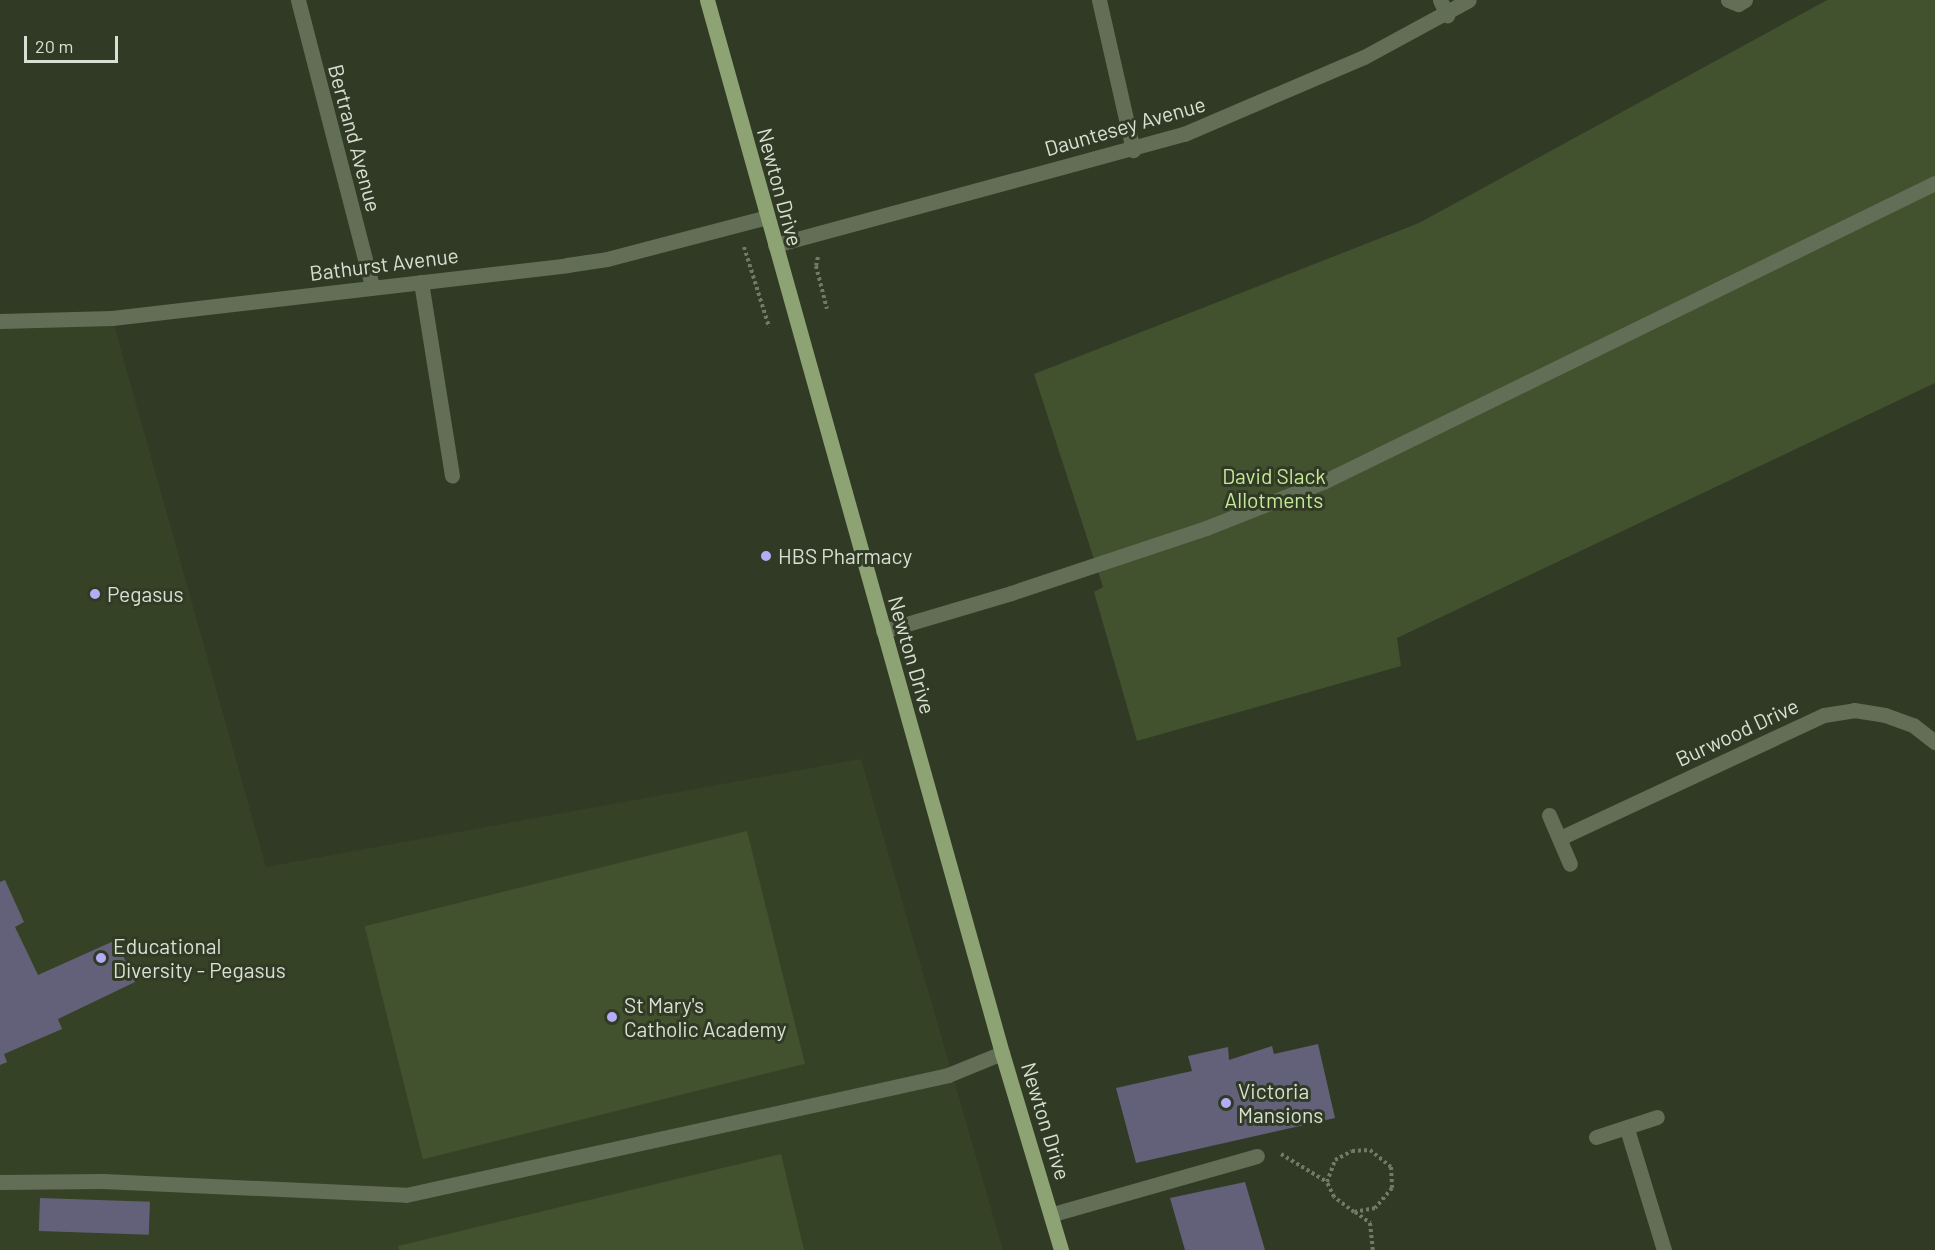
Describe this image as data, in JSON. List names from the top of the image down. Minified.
{"streets":{"main road":["Newton Drive"],"street":["Dauntesey Avenue","Bertrand Avenue","Bathurst Avenue","Burwood Drive"]},"crossings":[["Dauntesey Avenue","Newton Drive"],["Bertrand Avenue","Bathurst Avenue"],["Newton Drive","Bathurst Avenue"]],"parks":["David Slack Allotments"],"places":["HBS Pharmacy","Pegasus","Educational Diversity - Pegasus","St Mary's Catholic Academy","Victoria Mansions"],"scale_bar":"20 m"}
